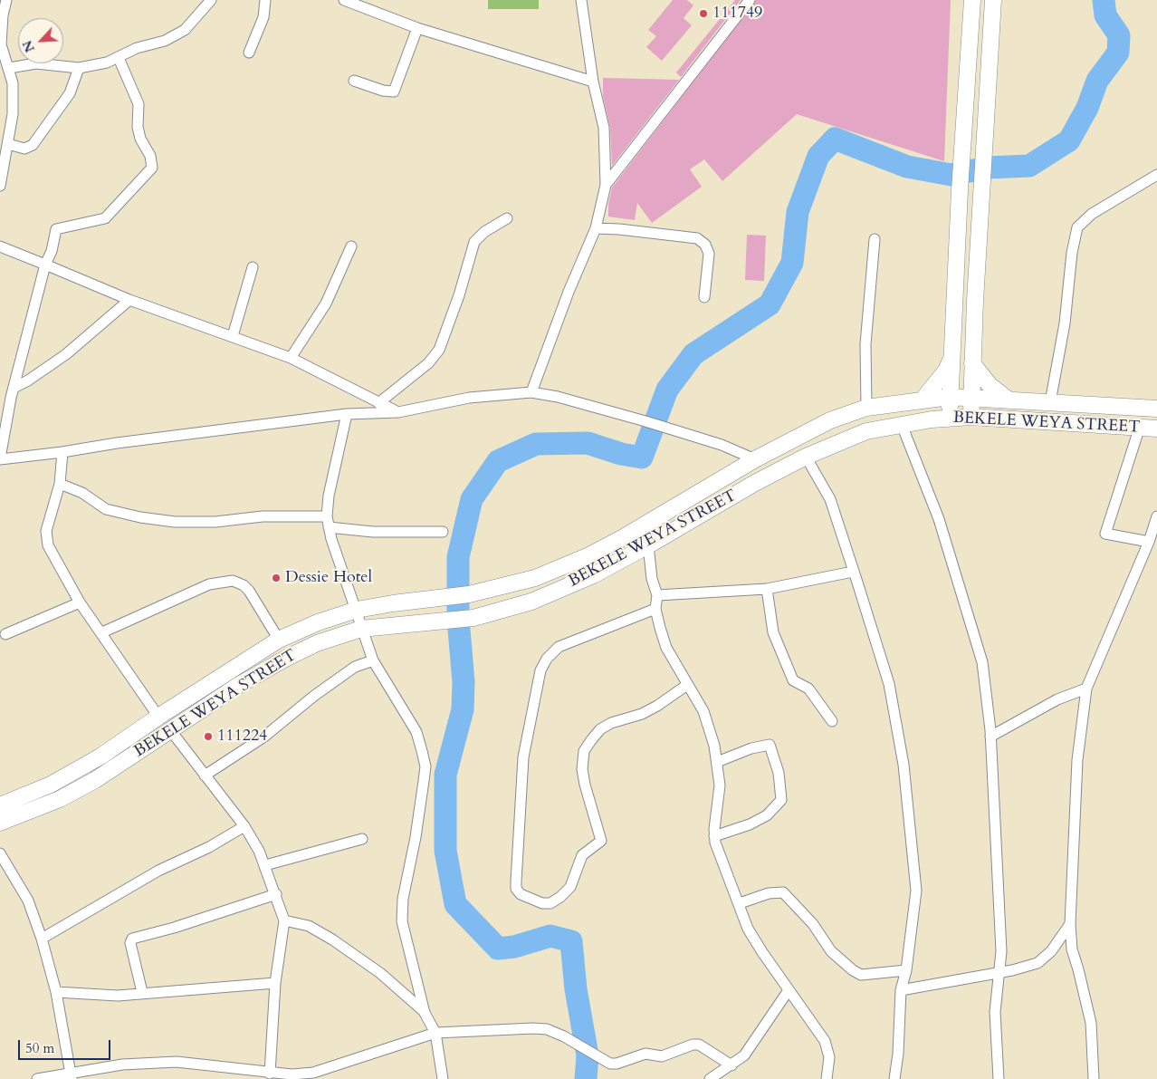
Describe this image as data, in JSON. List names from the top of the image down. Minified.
{"streets":{"main road":["BEKELE WEYA STREET"]},"places":["111749","Dessie Hotel","111224"],"scale_bar":"50 m","north":"bottom left"}
